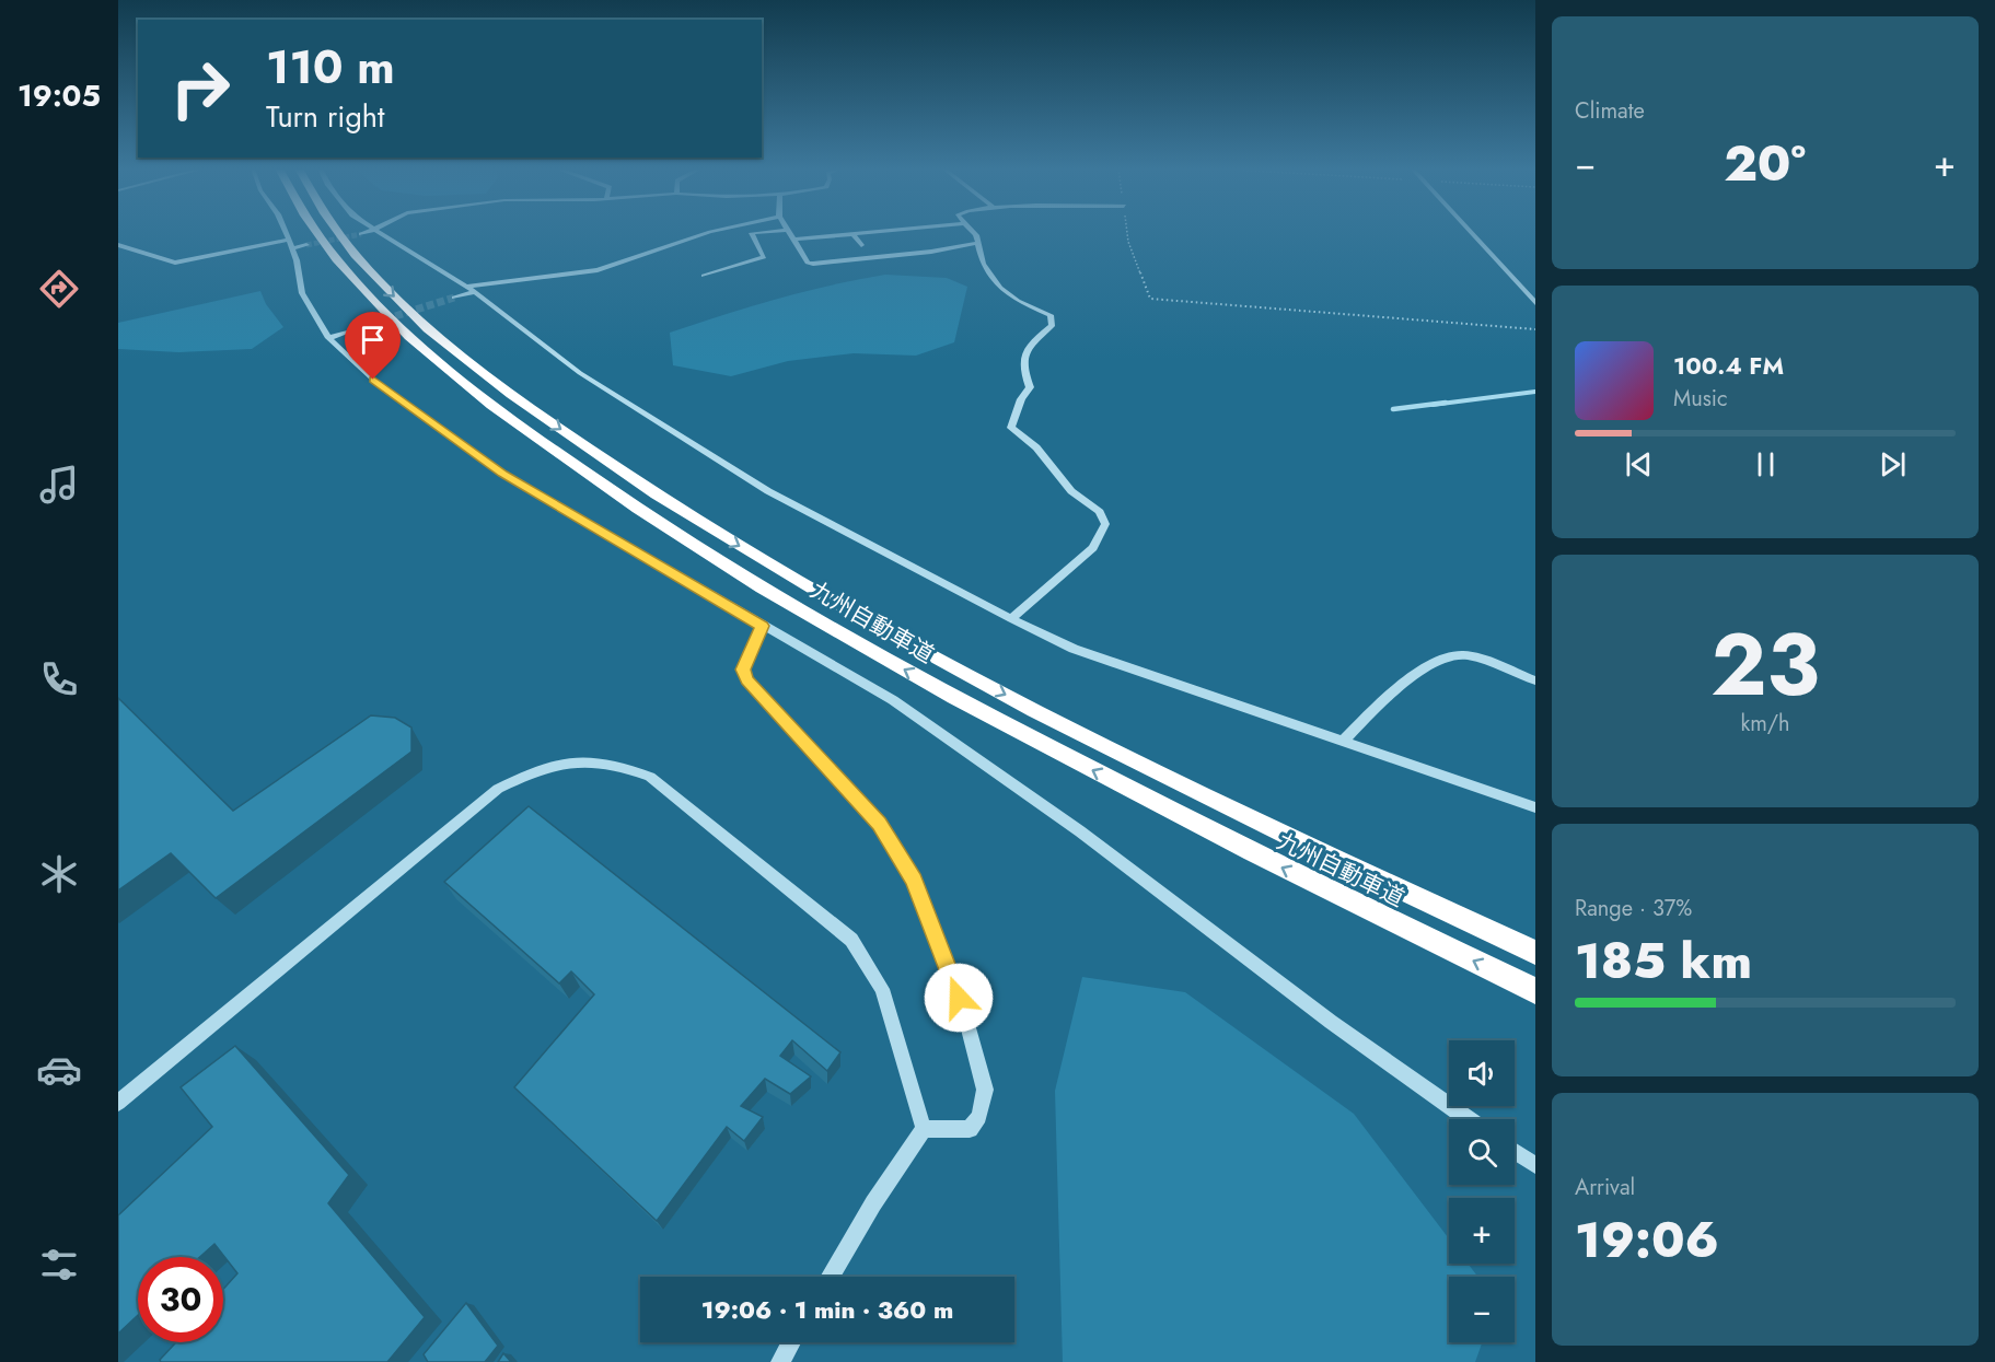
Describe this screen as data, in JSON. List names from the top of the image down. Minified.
{"streets":{"highway":["九州自動車道"]},"page":{"tabs":"19:05","tile":["Climate",["23","km/h"],["Range · 37%","185 km"],["Arrival","19:06"]],"turn":["110 m","Turn right"],"heat":["−","20°","+"],"song":["100.4 FM","Music"],"map_buttons":["+","−"],"limit":"30","trip":"19:06 · 1 min · 360 m"}}
